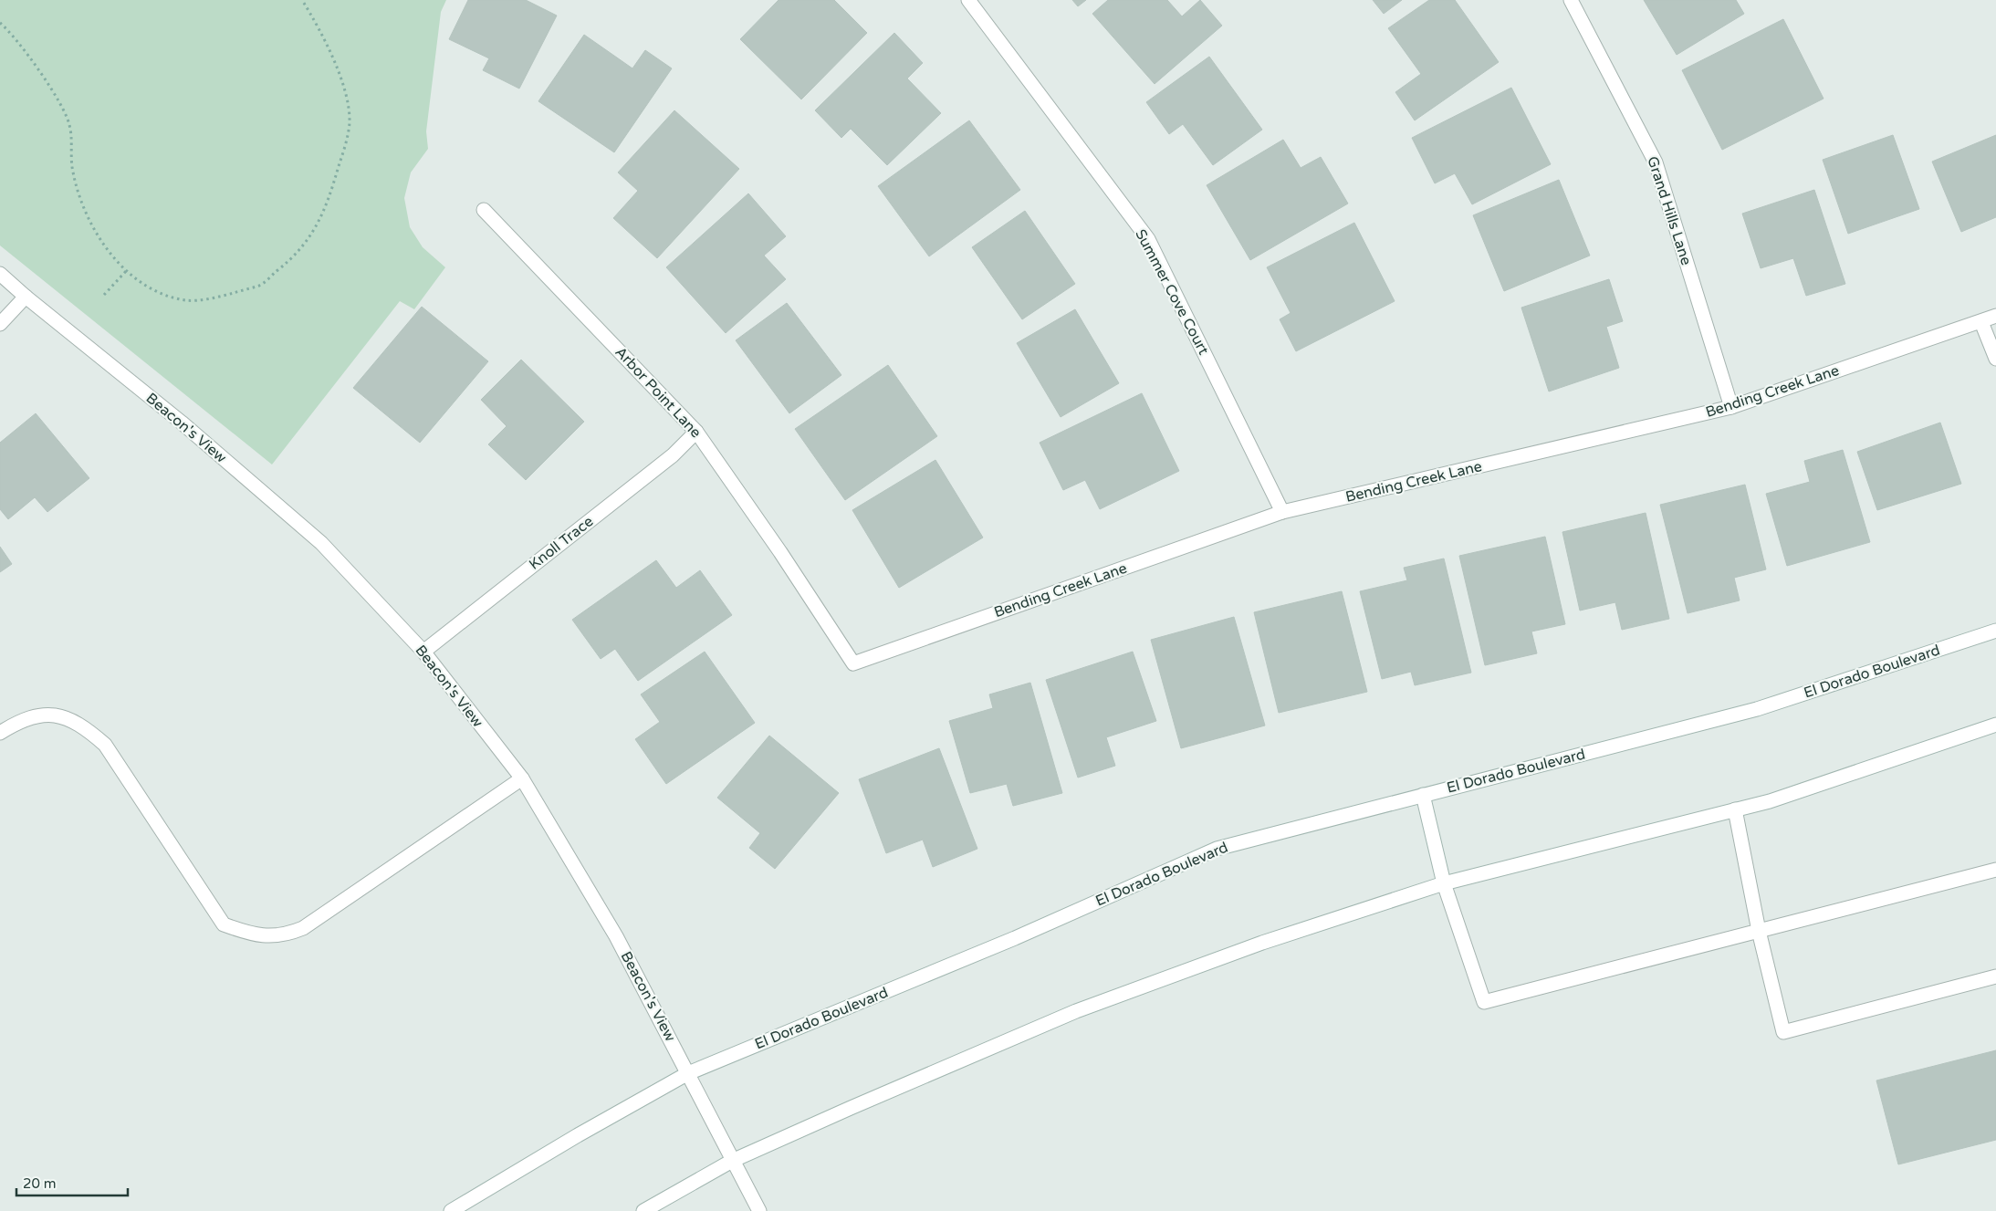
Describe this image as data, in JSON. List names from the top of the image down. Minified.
{"streets":{"street":["Grand Hills Lane","Summer Cove Court","Bending Creek Lane","Arbor Point Lane","Beacon's View","Knoll Trace","El Dorado Boulevard"]},"crossings":[["Grand Hills Lane","Bending Creek Lane"],["Summer Cove Court","Bending Creek Lane"],["Bending Creek Lane","Arbor Point Lane"],["Arbor Point Lane","Knoll Trace"],["Beacon's View","Knoll Trace"],["Beacon's View","El Dorado Boulevard"]],"scale_bar":"20 m"}
